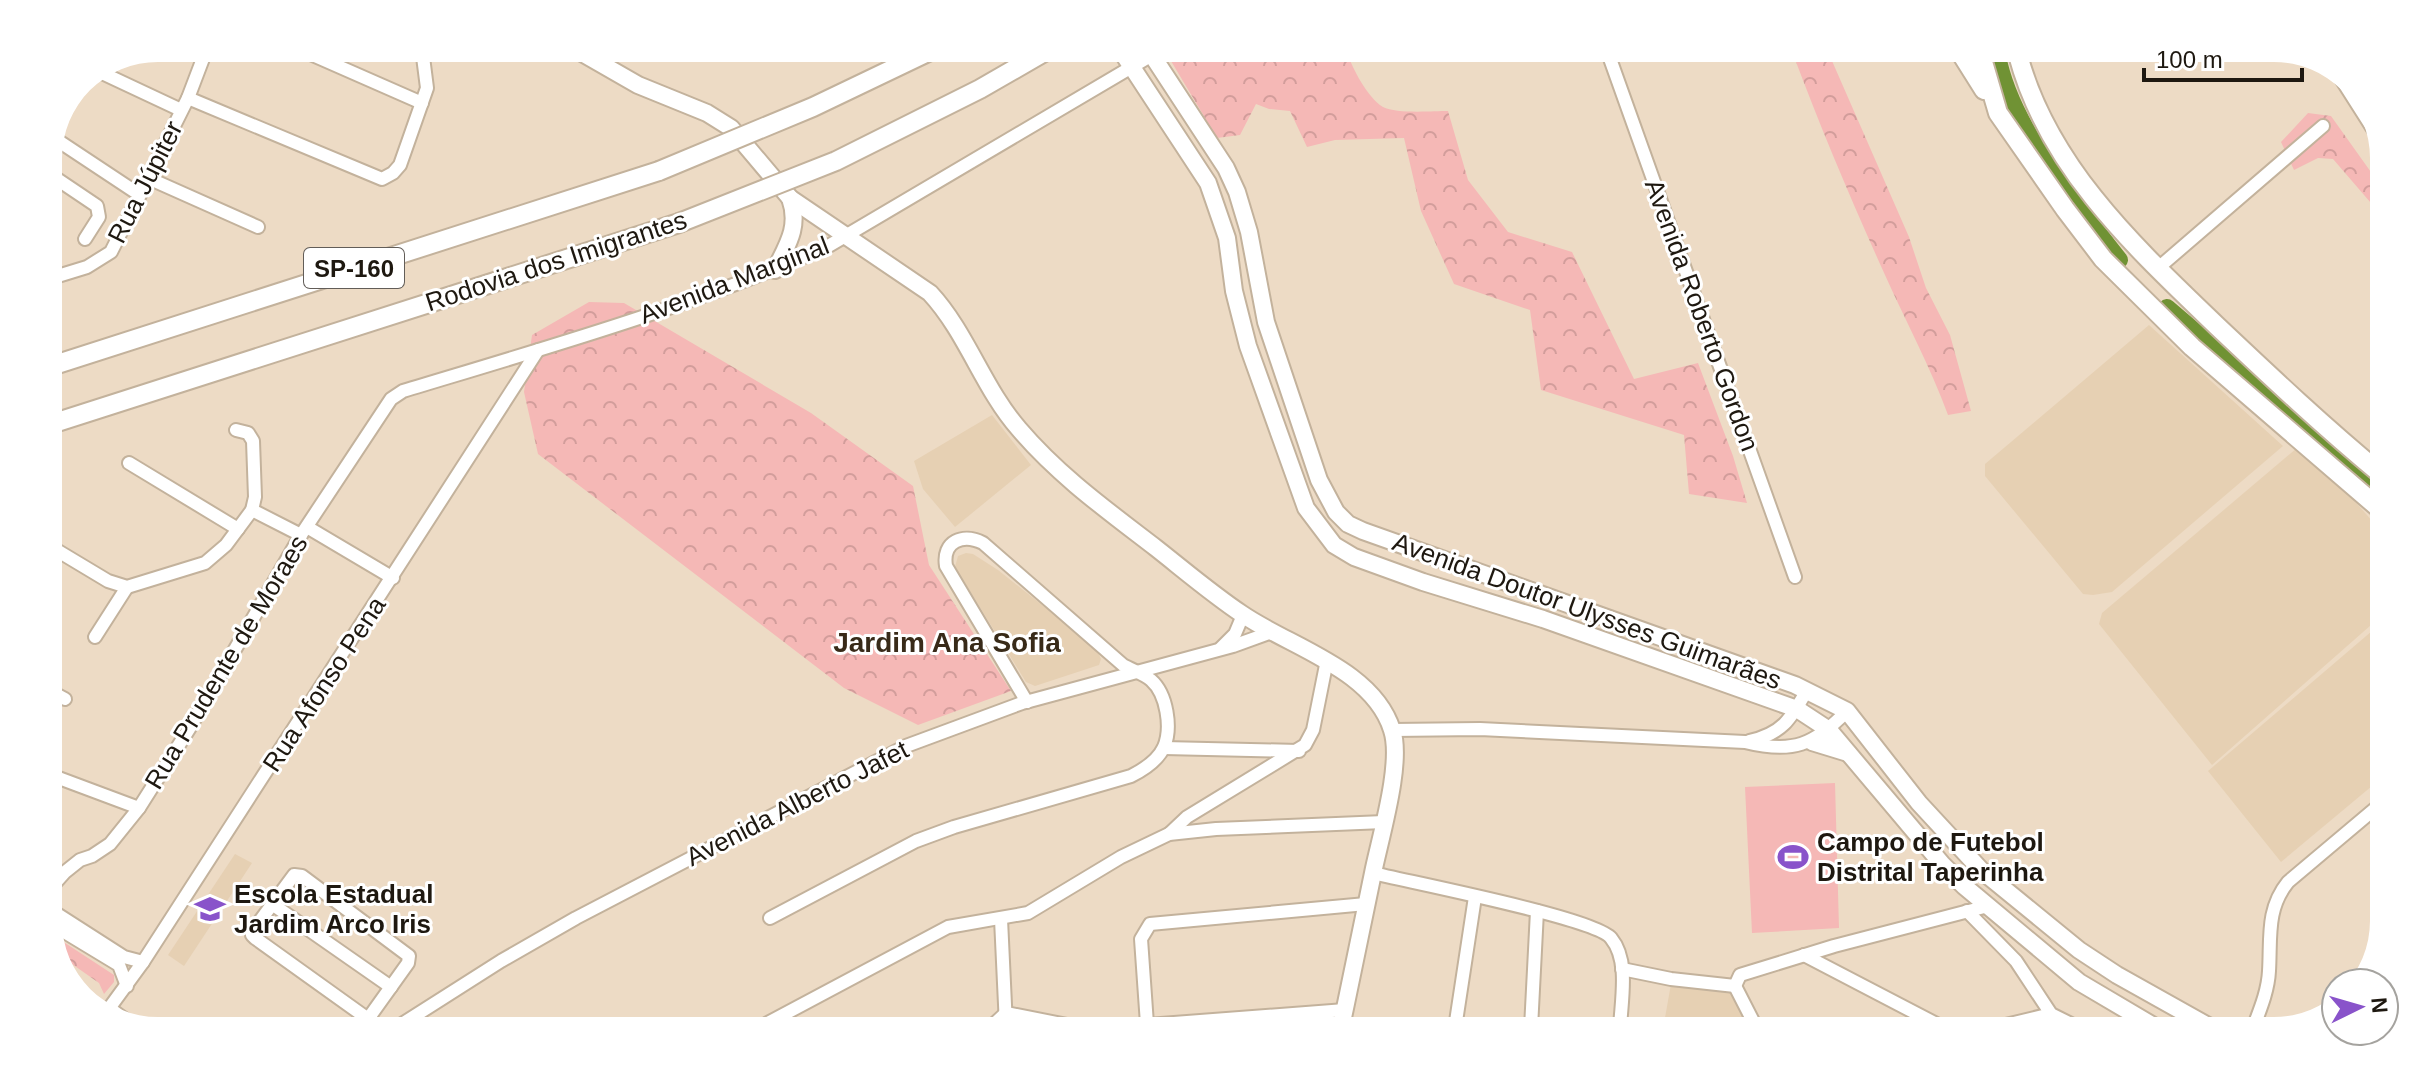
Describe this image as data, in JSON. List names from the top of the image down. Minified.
{"streets":{"highway":["Rodovia dos Imigrantes","SP-160"],"main road":["Avenida Doutor Ulysses Guimarães"],"street":["Rua Júpiter","Avenida Marginal","Avenida Roberto Gordon","Rua Prudente de Moraes","Rua Afonso Pena","Avenida Alberto Jafet"]},"crossings":[["Avenida Marginal","Avenida Doutor Ulysses Guimarães"],["Avenida Marginal","Rua Prudente de Moraes"],["Avenida Marginal","Rua Afonso Pena"]],"districts":["Jardim Ana Sofia"],"places":{"sports":["Campo de Futebol Distrital Taperinha"],"school or university":["Escola Estadual Jardim Arco Iris"]},"scale_bar":"100 m","north":"right"}
